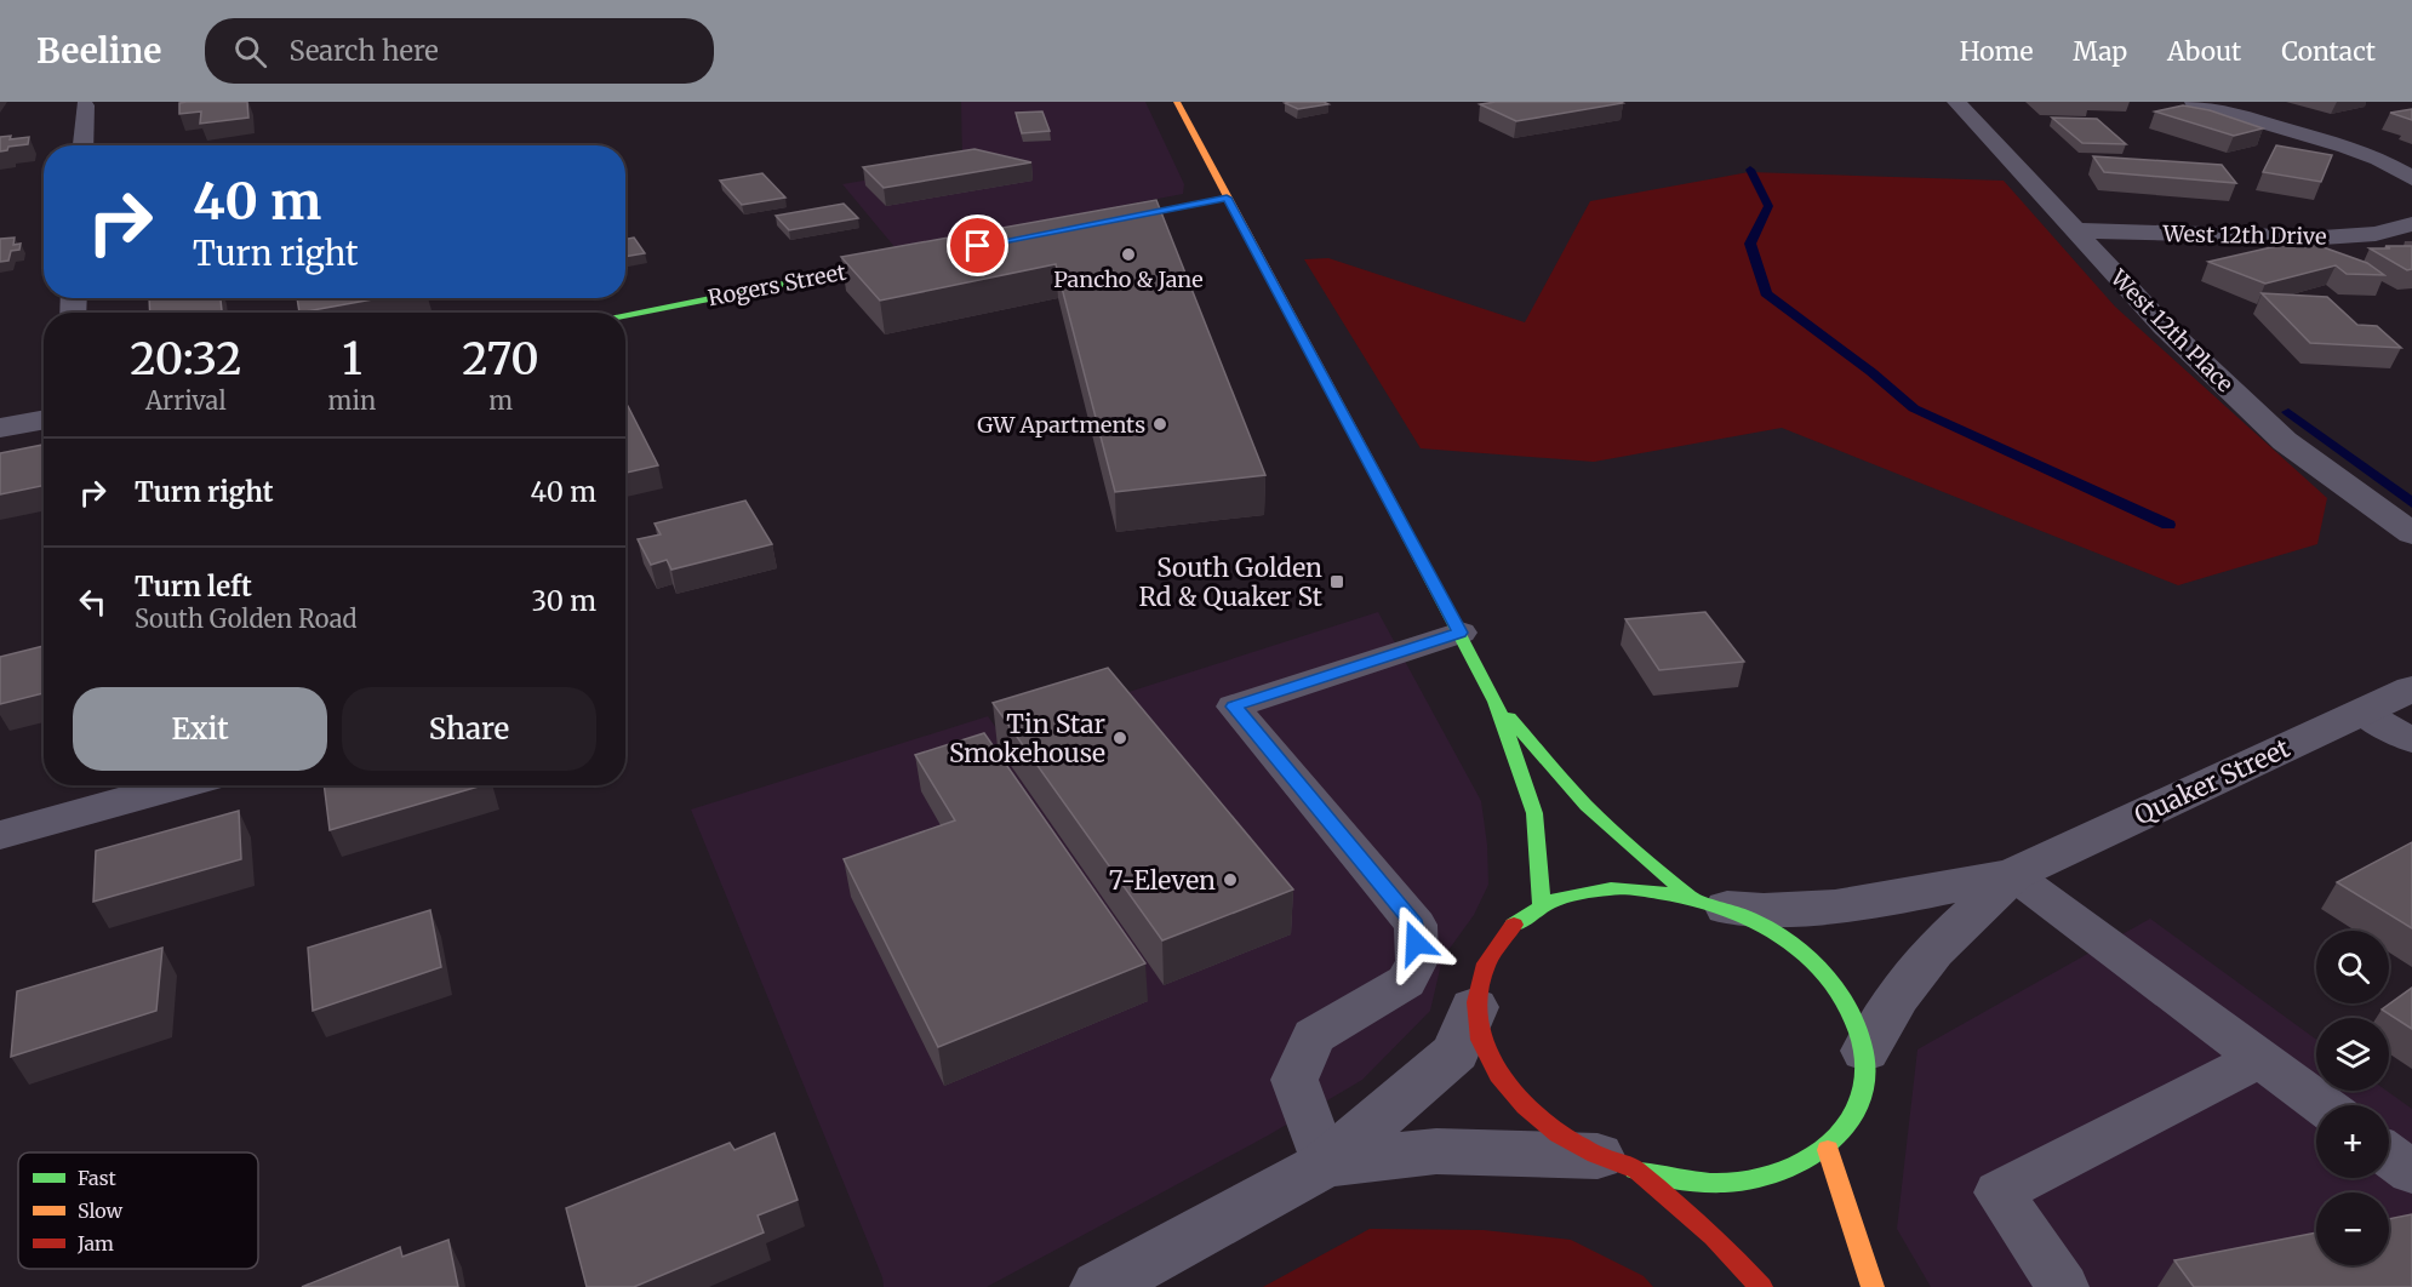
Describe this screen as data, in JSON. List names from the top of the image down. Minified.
{"streets":{"main road":["Rogers Street"],"street":["West 12th Drive","West 12th Place","Quaker Street"]},"crossings":[["West 12th Drive","West 12th Place"]],"places":{"other":["Pancho & Jane","GW Apartments","Tin Star Smokehouse","7-Eleven"],"transit":["South Golden Rd & Quaker St"]},"legend":["Fast","Slow","Jam"],"page":{"header":"Beeline","search":"Search here","nav":["Home","Map","About","Contact"],"turn":["40 m","Turn right"],"eta":["20:32","Arrival","1","min","270","m"],"list":[{"name":"Turn right","value":"40 m"},{"name":"Turn left","note":"South Golden Road","value":"30 m"}],"buttons":["Exit","Share"],"map_buttons":["+","−"]}}
